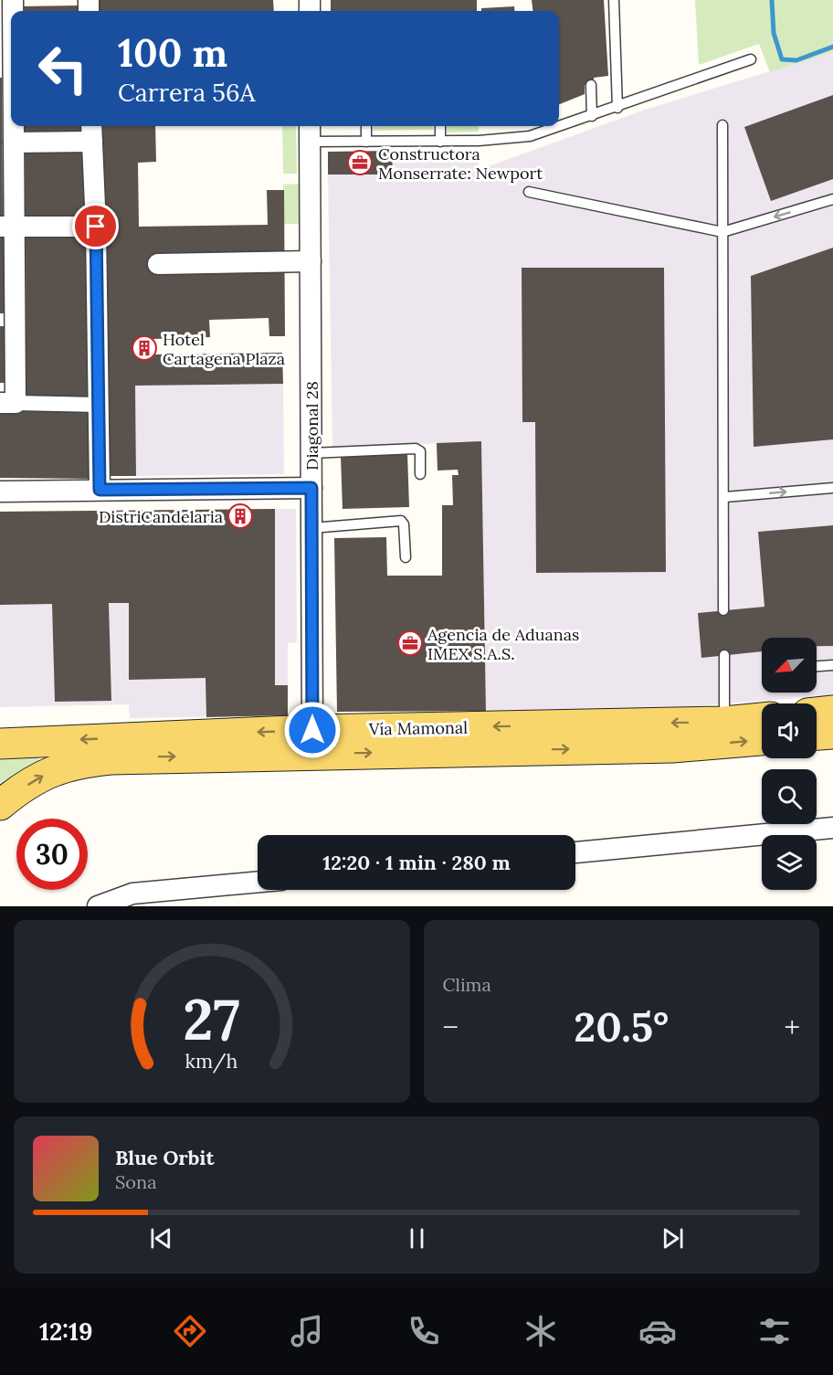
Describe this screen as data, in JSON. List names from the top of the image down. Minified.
{"streets":{"main road":["Vía Mamonal"],"street":["Diagonal 28"]},"crossings":[["Diagonal 28","Vía Mamonal"]],"places":{"office":["Constructora Monserrate: Newport","Agencia de Aduanas IMEX S.A.S."],"building":["Hotel Cartagena Plaza","DistriCandelaria"]},"north":"bottom left","page":{"turn":["100 m","Carrera 56A"],"limit":"30","trip":"12:20 · 1 min · 280 m","tile":"Clima","heat":["−","20.5°","+"],"song":["Blue Orbit","Sona"],"tabs":"12:19","gauge":["27","km/h"]}}
